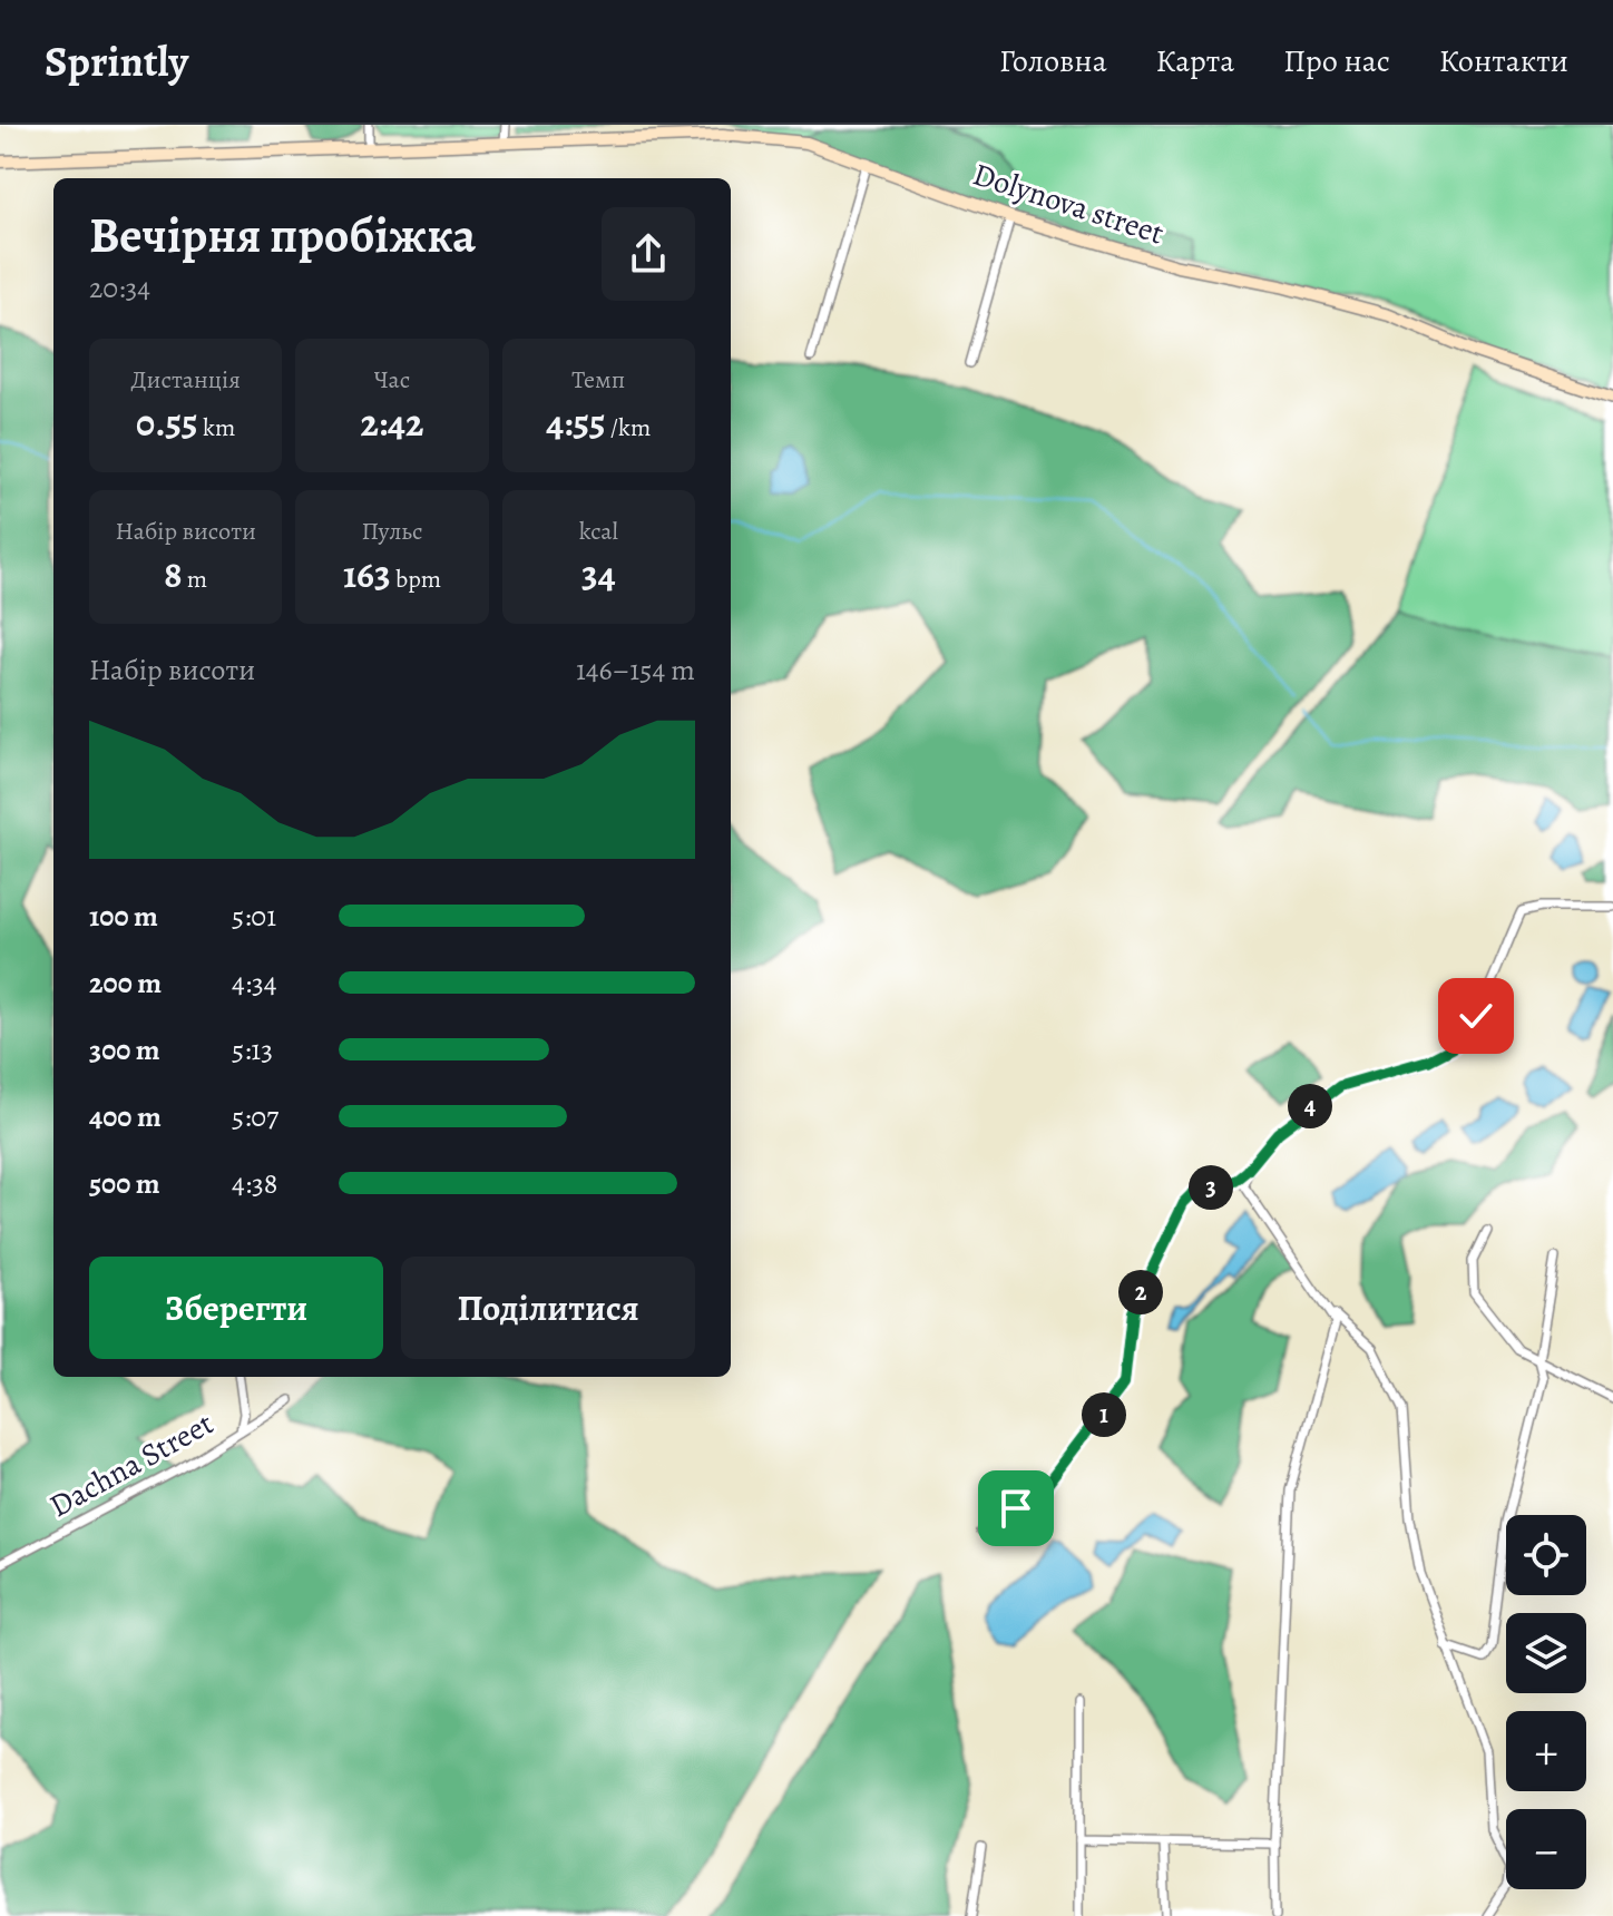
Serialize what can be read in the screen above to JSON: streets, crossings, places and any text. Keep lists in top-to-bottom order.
{
  "streets": {
    "street": ["Dolynova street", "Dachna Street"]
  },
  "page": {
    "header": "Sprintly",
    "nav": [
      "Головна",
      "Карта",
      "Про нас",
      "Контакти"
    ],
    "heading": ["Вечірня пробіжка", "20:34"],
    "stats": [
      ["Дистанція", "0.55 km"],
      ["Час", "2:42"],
      ["Темп", "4:55 /km"],
      ["Набір висоти", "8 m"],
      ["Пульс", "163 bpm"],
      ["kcal", "34"]
    ],
    "chart": ["Набір висоти", "146–154 m"],
    "list": [
      {
        "name": "100 m",
        "note": "5:01"
      },
      {
        "name": "200 m",
        "note": "4:34"
      },
      {
        "name": "300 m",
        "note": "5:13"
      },
      {
        "name": "400 m",
        "note": "5:07"
      },
      {
        "name": "500 m",
        "note": "4:38"
      }
    ],
    "pins": [
      "4",
      "3",
      "2",
      "1"
    ],
    "buttons": ["Зберегти", "Поділитися"],
    "map_buttons": ["+", "−"]
  }
}
